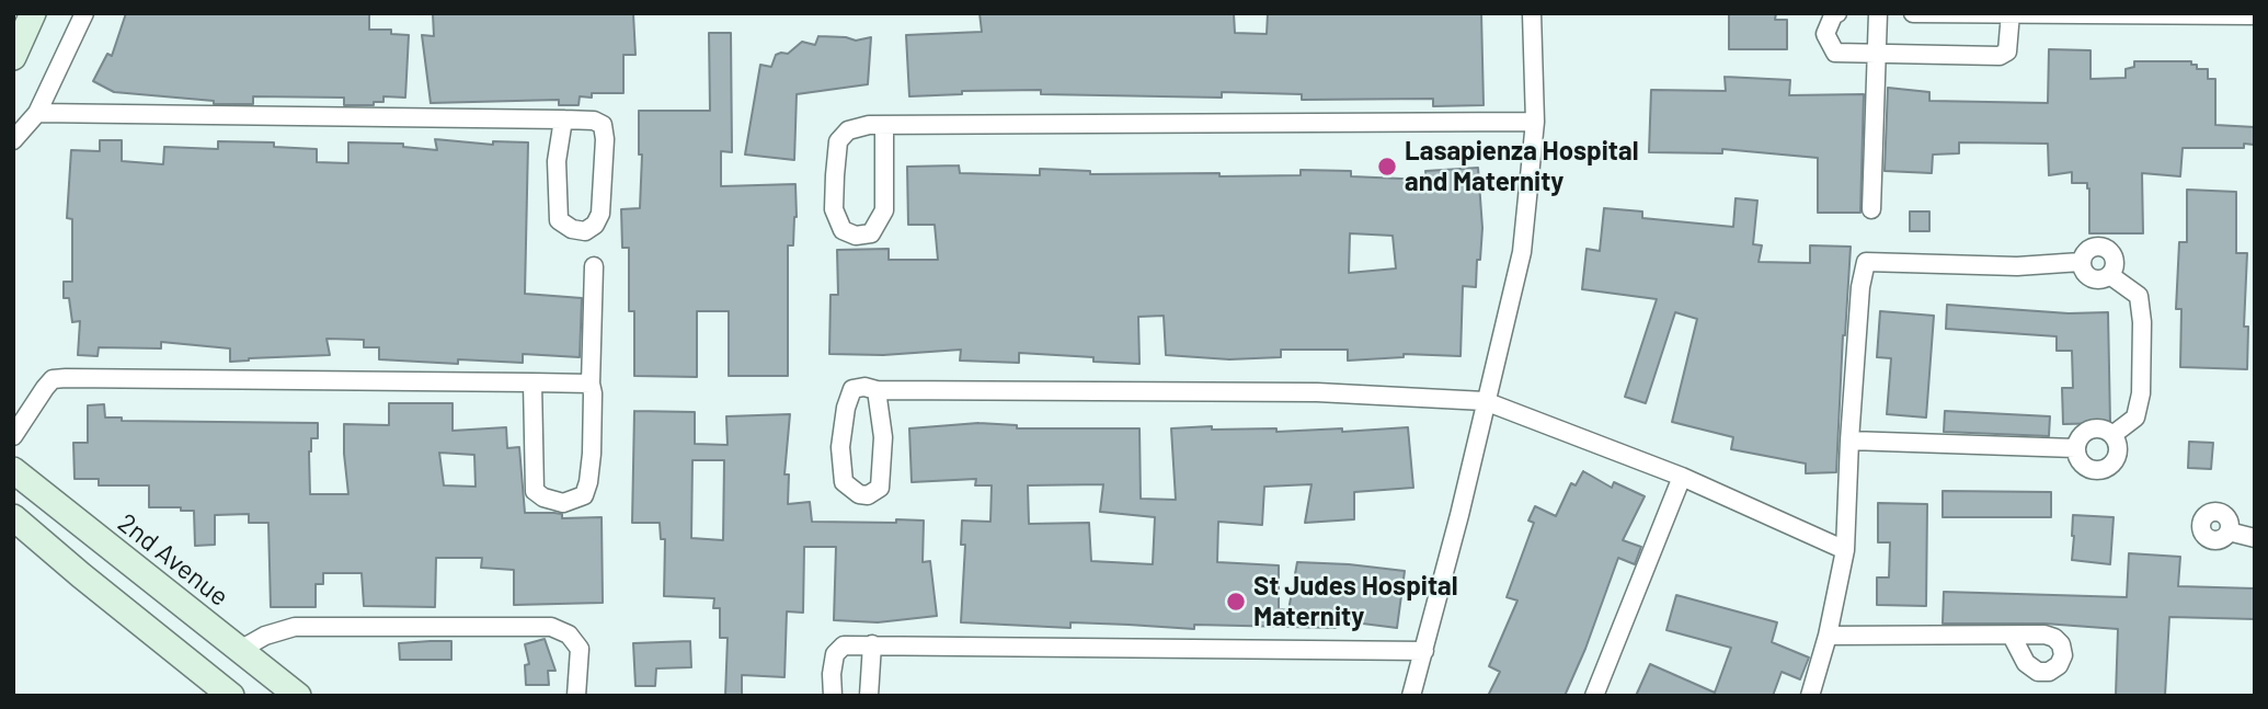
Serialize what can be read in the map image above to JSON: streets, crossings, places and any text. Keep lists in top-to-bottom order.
{
  "streets": {
    "street": ["2nd Avenue"]
  },
  "places": ["Lasapienza Hospital and Maternity", "St Judes Hospital Maternity"]
}
